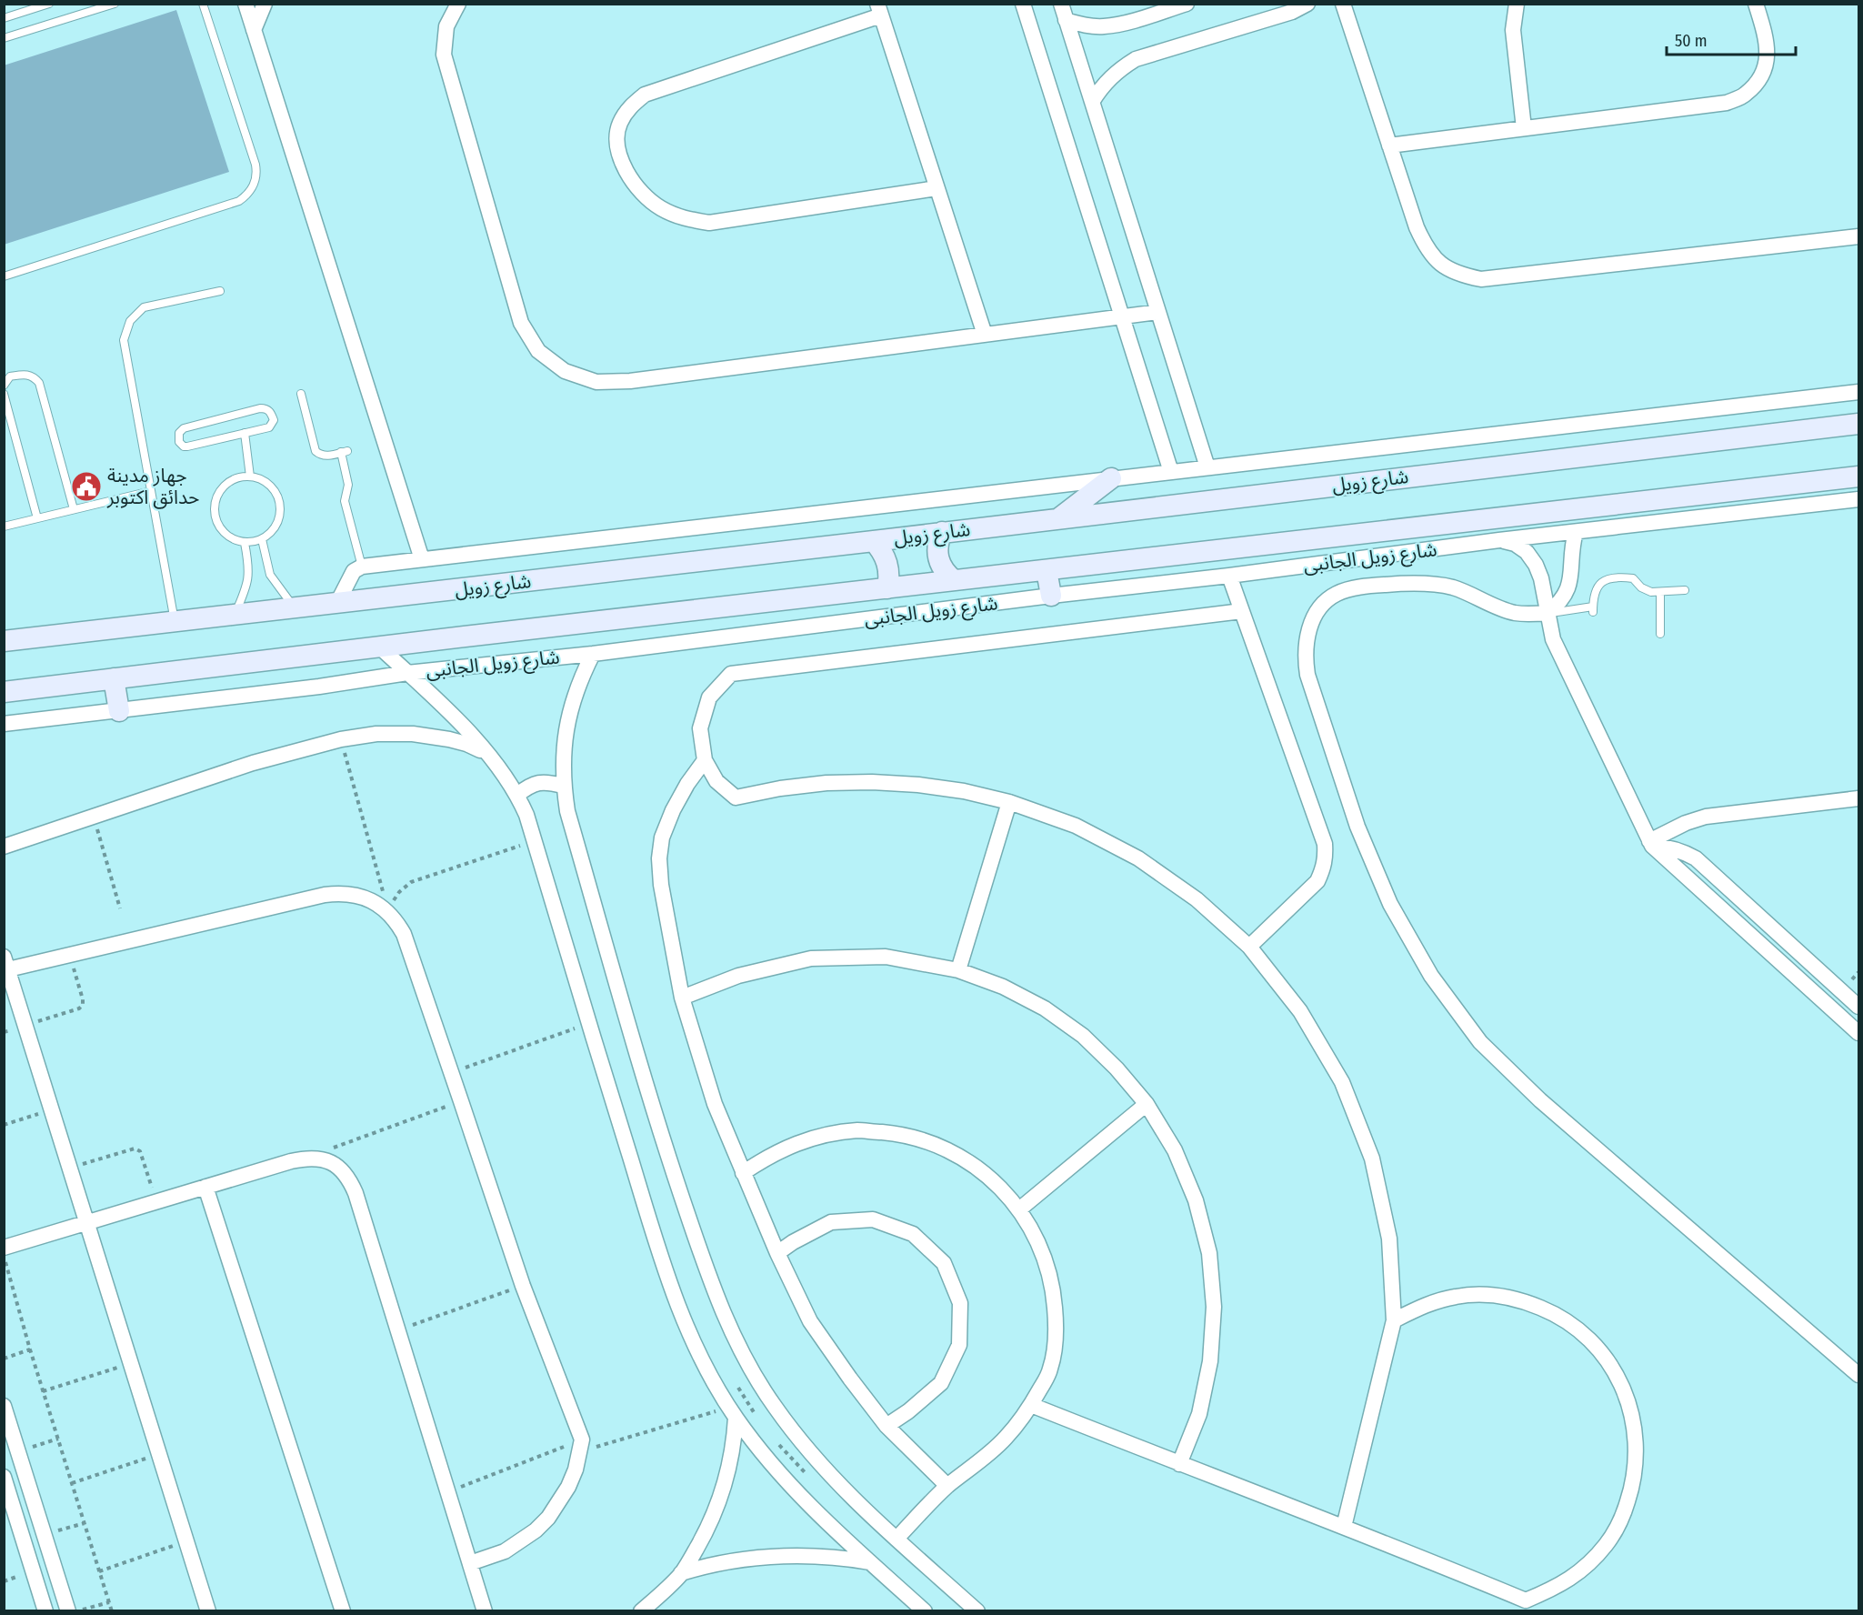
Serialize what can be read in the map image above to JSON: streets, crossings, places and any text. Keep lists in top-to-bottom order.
{
  "streets": {
    "main road": ["شارع زويل"],
    "street": ["شارع زويل الجانبى"]
  },
  "places": {
    "public building": ["جهاز مدينة حدائق اكتوبر"]
  },
  "scale_bar": "50 m"
}
